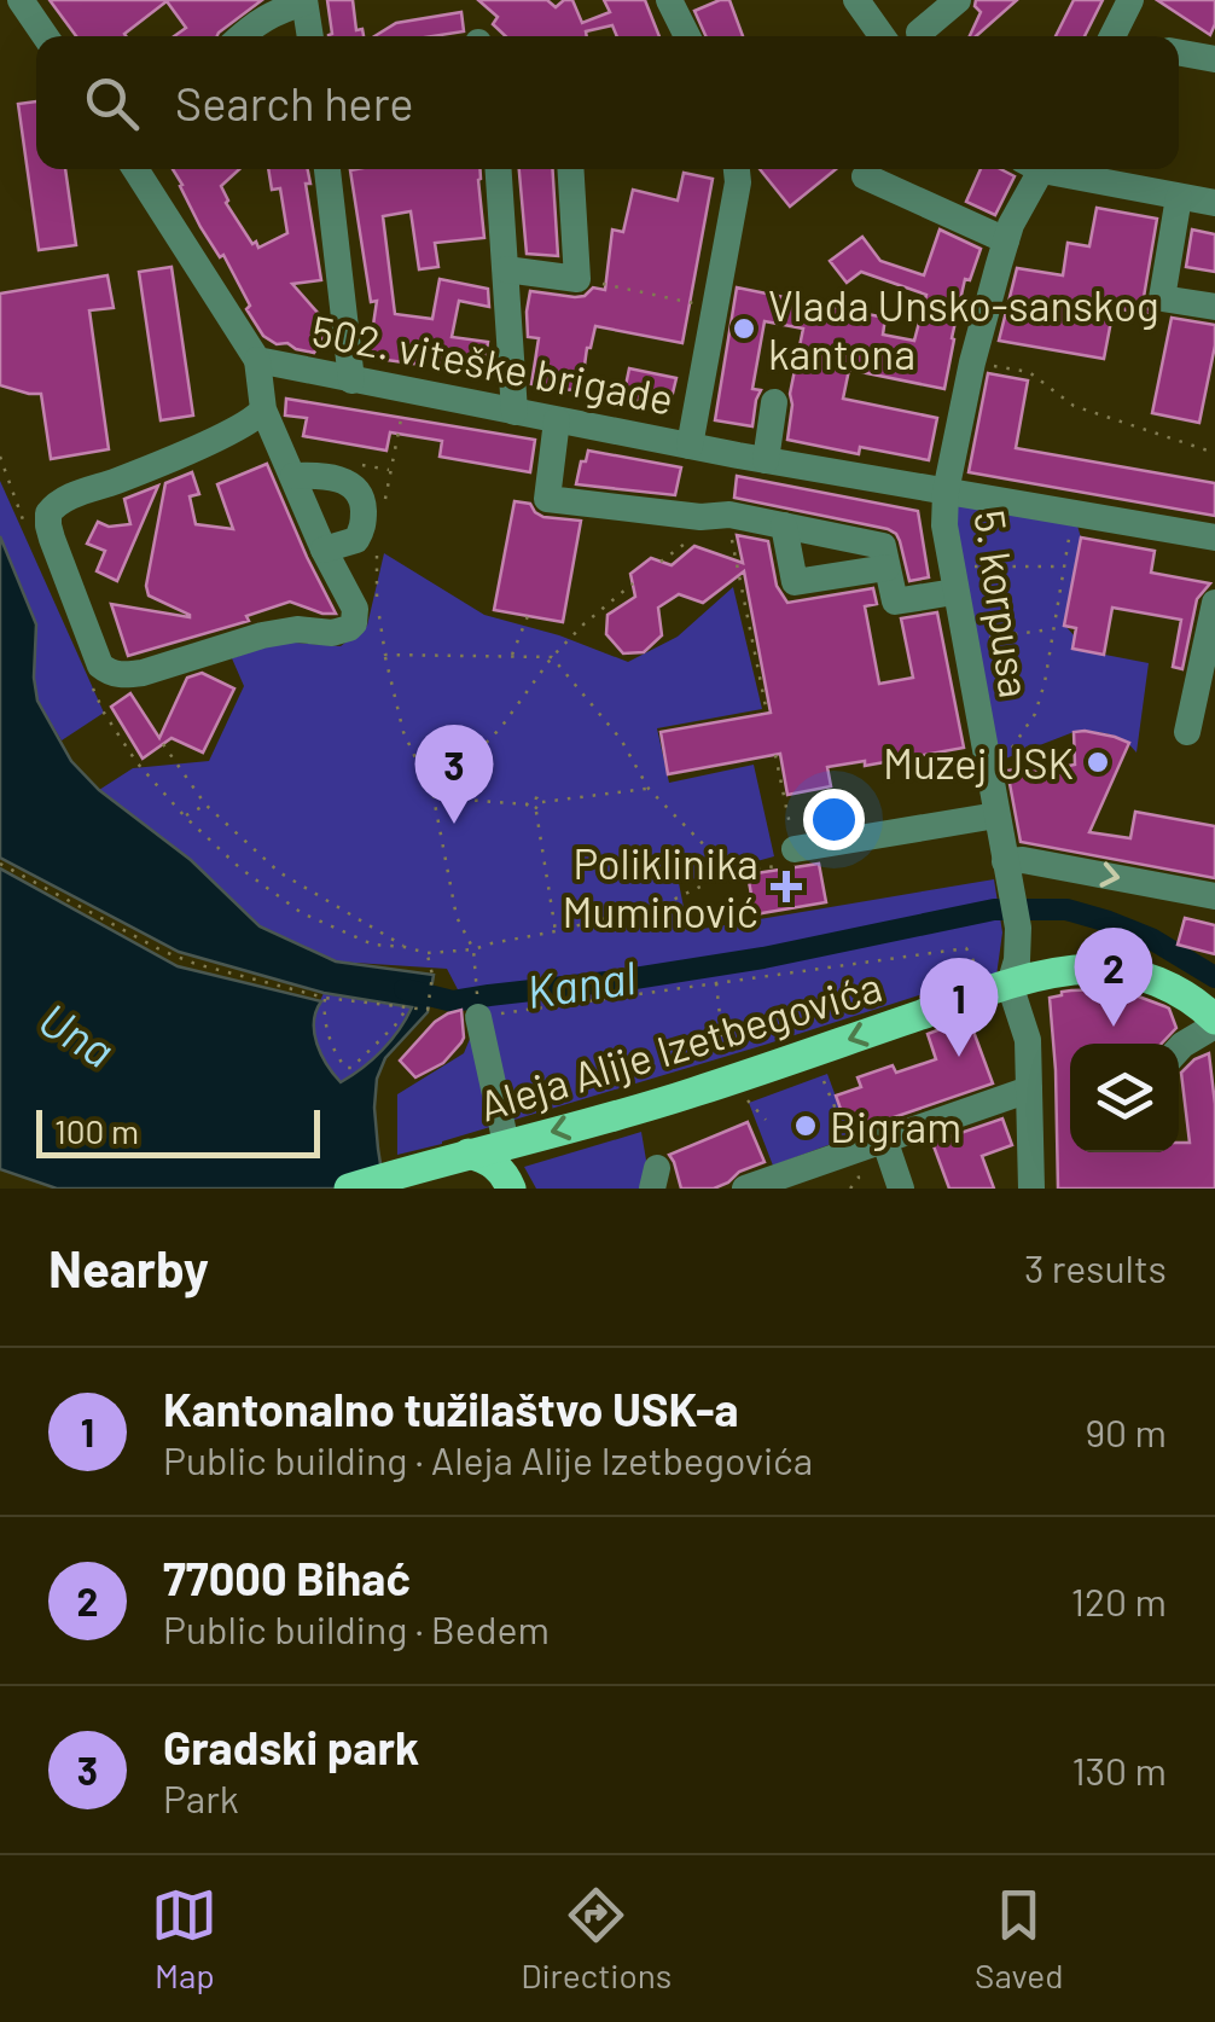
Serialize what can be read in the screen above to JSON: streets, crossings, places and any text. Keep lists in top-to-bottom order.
{
  "streets": {
    "main road": ["Aleja Alije Izetbegovića"],
    "street": ["502. viteške brigade", "5. korpusa"]
  },
  "crossings": [
    ["502. viteške brigade", "5. korpusa"],
    ["5. korpusa", "Aleja Alije Izetbegovića"]
  ],
  "one_way": ["Aleja Alije Izetbegovića"],
  "water": ["Kanal", "Una"],
  "places": {
    "other": ["Vlada Unsko-sanskog kantona", "Muzej USK", "Bigram"],
    "health": ["Poliklinika Muminović"]
  },
  "scale_bar": "100 m",
  "page": {
    "search": "Search here",
    "pins": ["3", "2", "1"],
    "scale": "100 m",
    "heading": ["Nearby", "3 results"],
    "list": [
      {
        "mark": "1",
        "name": "Kantonalno tužilaštvo USK-a",
        "note": "Public building · Aleja Alije Izetbegovića",
        "value": "90 m"
      },
      {
        "mark": "2",
        "name": "77000 Bihać",
        "note": "Public building · Bedem",
        "value": "120 m"
      },
      {
        "mark": "3",
        "name": "Gradski park",
        "note": "Park",
        "value": "130 m"
      }
    ],
    "nav": ["Map", "Directions", "Saved"]
  }
}
